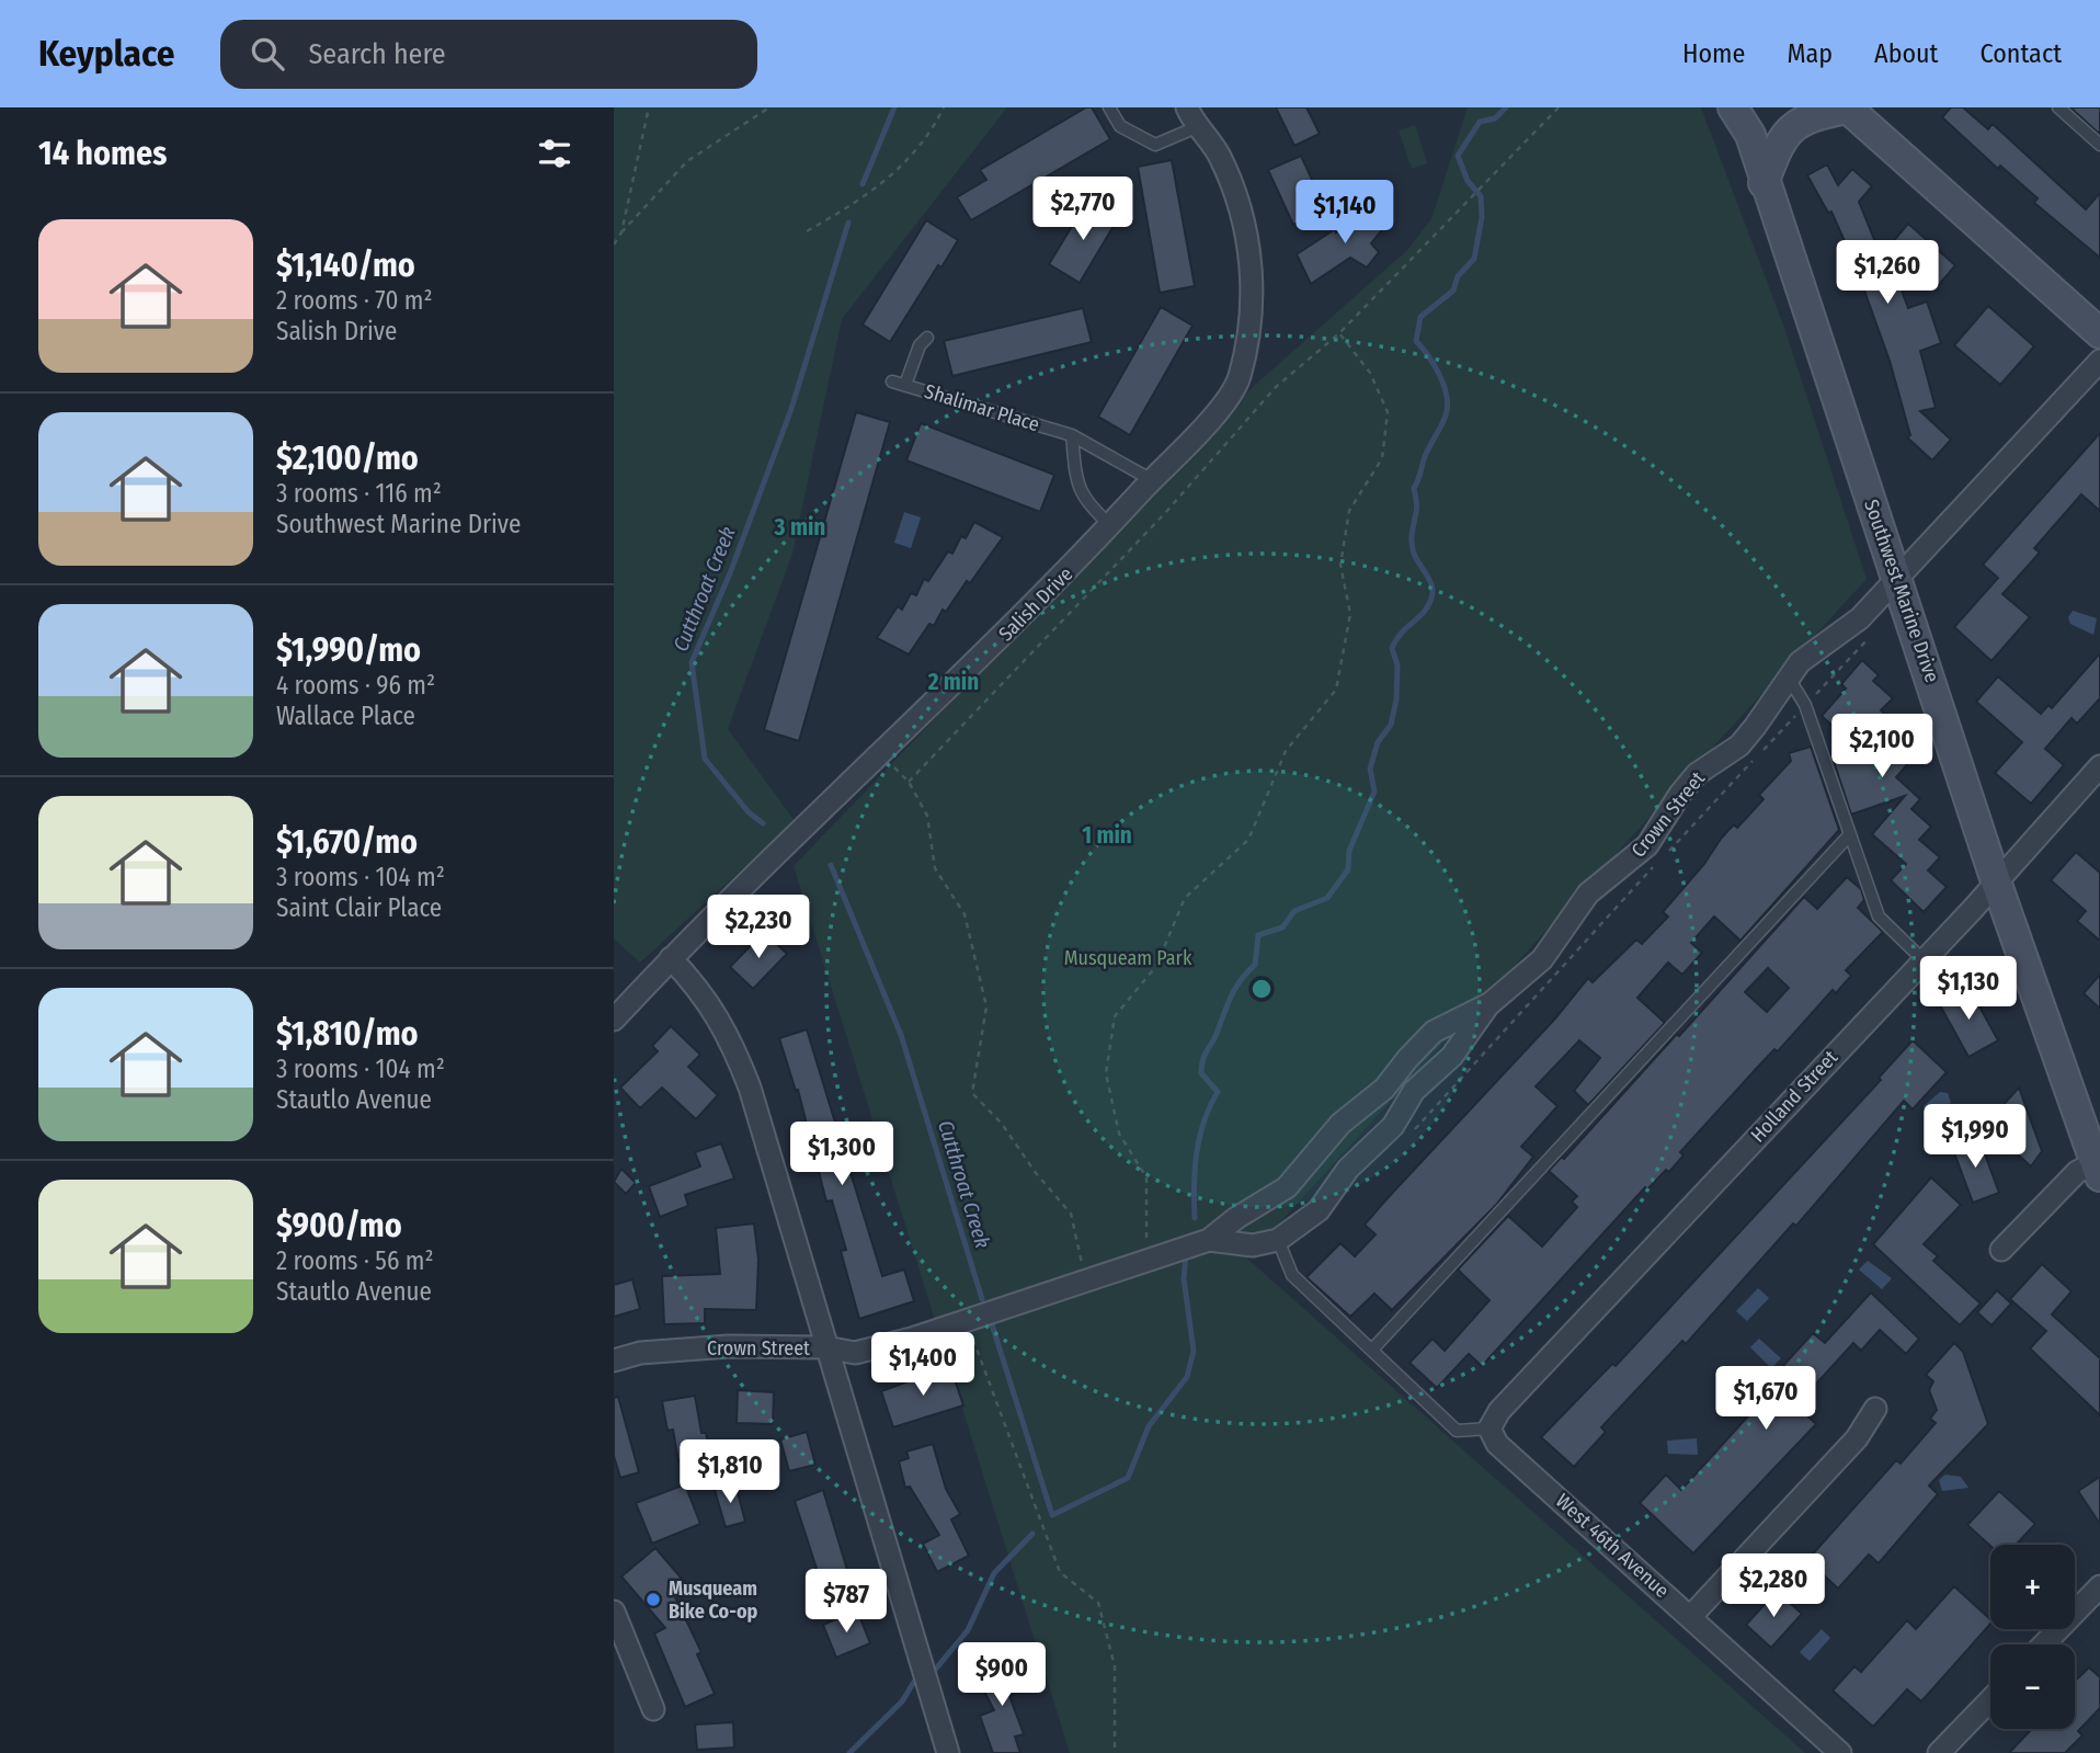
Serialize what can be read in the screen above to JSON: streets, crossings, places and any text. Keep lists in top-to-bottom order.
{
  "streets": {
    "main road": ["Southwest Marine Drive"],
    "street": [
      "Salish Drive",
      "Crown Street",
      "Holland Street",
      "West 46th Avenue"
    ],
    "lane": ["Shalimar Place"]
  },
  "crossings": [
    ["Shalimar Place", "Salish Drive"],
    ["Southwest Marine Drive", "Crown Street"],
    ["Southwest Marine Drive", "Holland Street"],
    ["Holland Street", "West 46th Avenue"]
  ],
  "water": ["Cutthroat Creek"],
  "parks": ["Musqueam Park"],
  "places": ["Musqueam Bike Co-op"],
  "page": {
    "header": "Keyplace",
    "search": "Search here",
    "nav": [
      "Home",
      "Map",
      "About",
      "Contact"
    ],
    "heading": "14 homes",
    "price": [
      "$2,770",
      "$1,140",
      "$1,260",
      "$2,100",
      "$2,230",
      "$1,130",
      "$1,990",
      "$1,300",
      "$1,400",
      "$1,670",
      "$1,810",
      "$2,280",
      "$787",
      "$900"
    ],
    "list": [
      {
        "name": "$1,140/mo",
        "note": "2 rooms · 70 m² · Salish Drive"
      },
      {
        "name": "$2,100/mo",
        "note": "3 rooms · 116 m² · Southwest Marine Drive"
      },
      {
        "name": "$1,990/mo",
        "note": "4 rooms · 96 m² · Wallace Place"
      },
      {
        "name": "$1,670/mo",
        "note": "3 rooms · 104 m² · Saint Clair Place"
      },
      {
        "name": "$1,810/mo",
        "note": "3 rooms · 104 m² · Stautlo Avenue"
      },
      {
        "name": "$900/mo",
        "note": "2 rooms · 56 m² · Stautlo Avenue"
      }
    ],
    "map_buttons": ["+", "−"]
  },
  "rings": ["3 min", "2 min", "1 min"]
}
